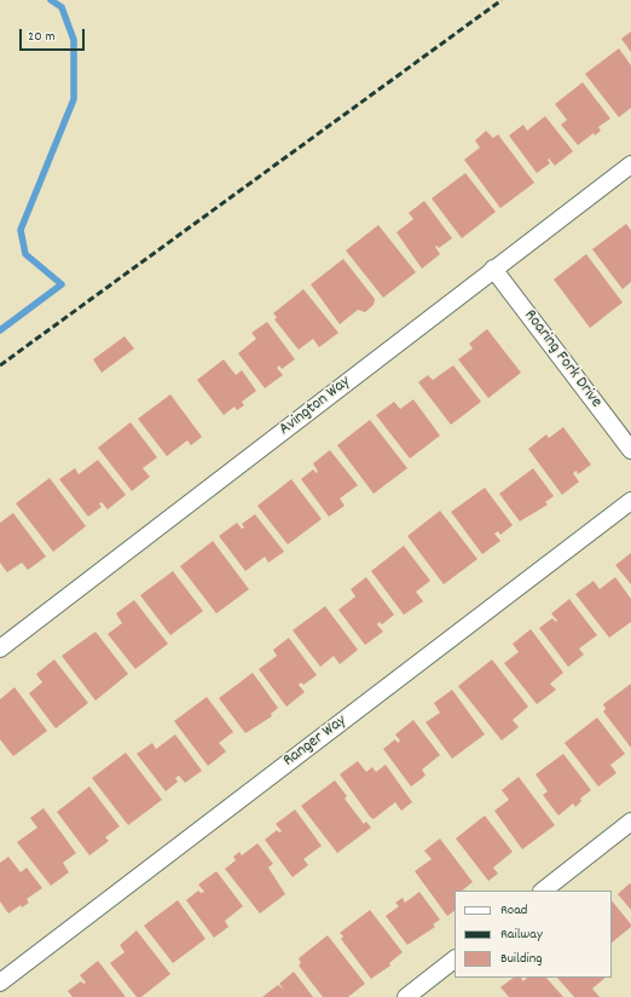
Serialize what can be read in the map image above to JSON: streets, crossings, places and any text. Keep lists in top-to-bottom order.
{
  "streets": {
    "street": ["Roaring Fork Drive", "Avington Way", "Ranger Way"]
  },
  "crossings": [
    ["Roaring Fork Drive", "Avington Way"]
  ],
  "legend": ["Road", "Railway", "Building"],
  "scale_bar": "20 m"
}
